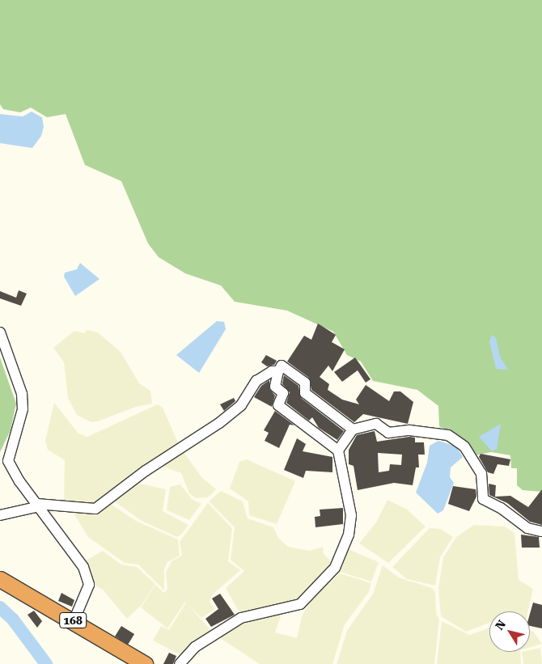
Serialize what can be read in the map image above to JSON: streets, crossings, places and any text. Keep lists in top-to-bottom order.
{
  "streets": {
    "highway": ["168"]
  },
  "north": "top left"
}
